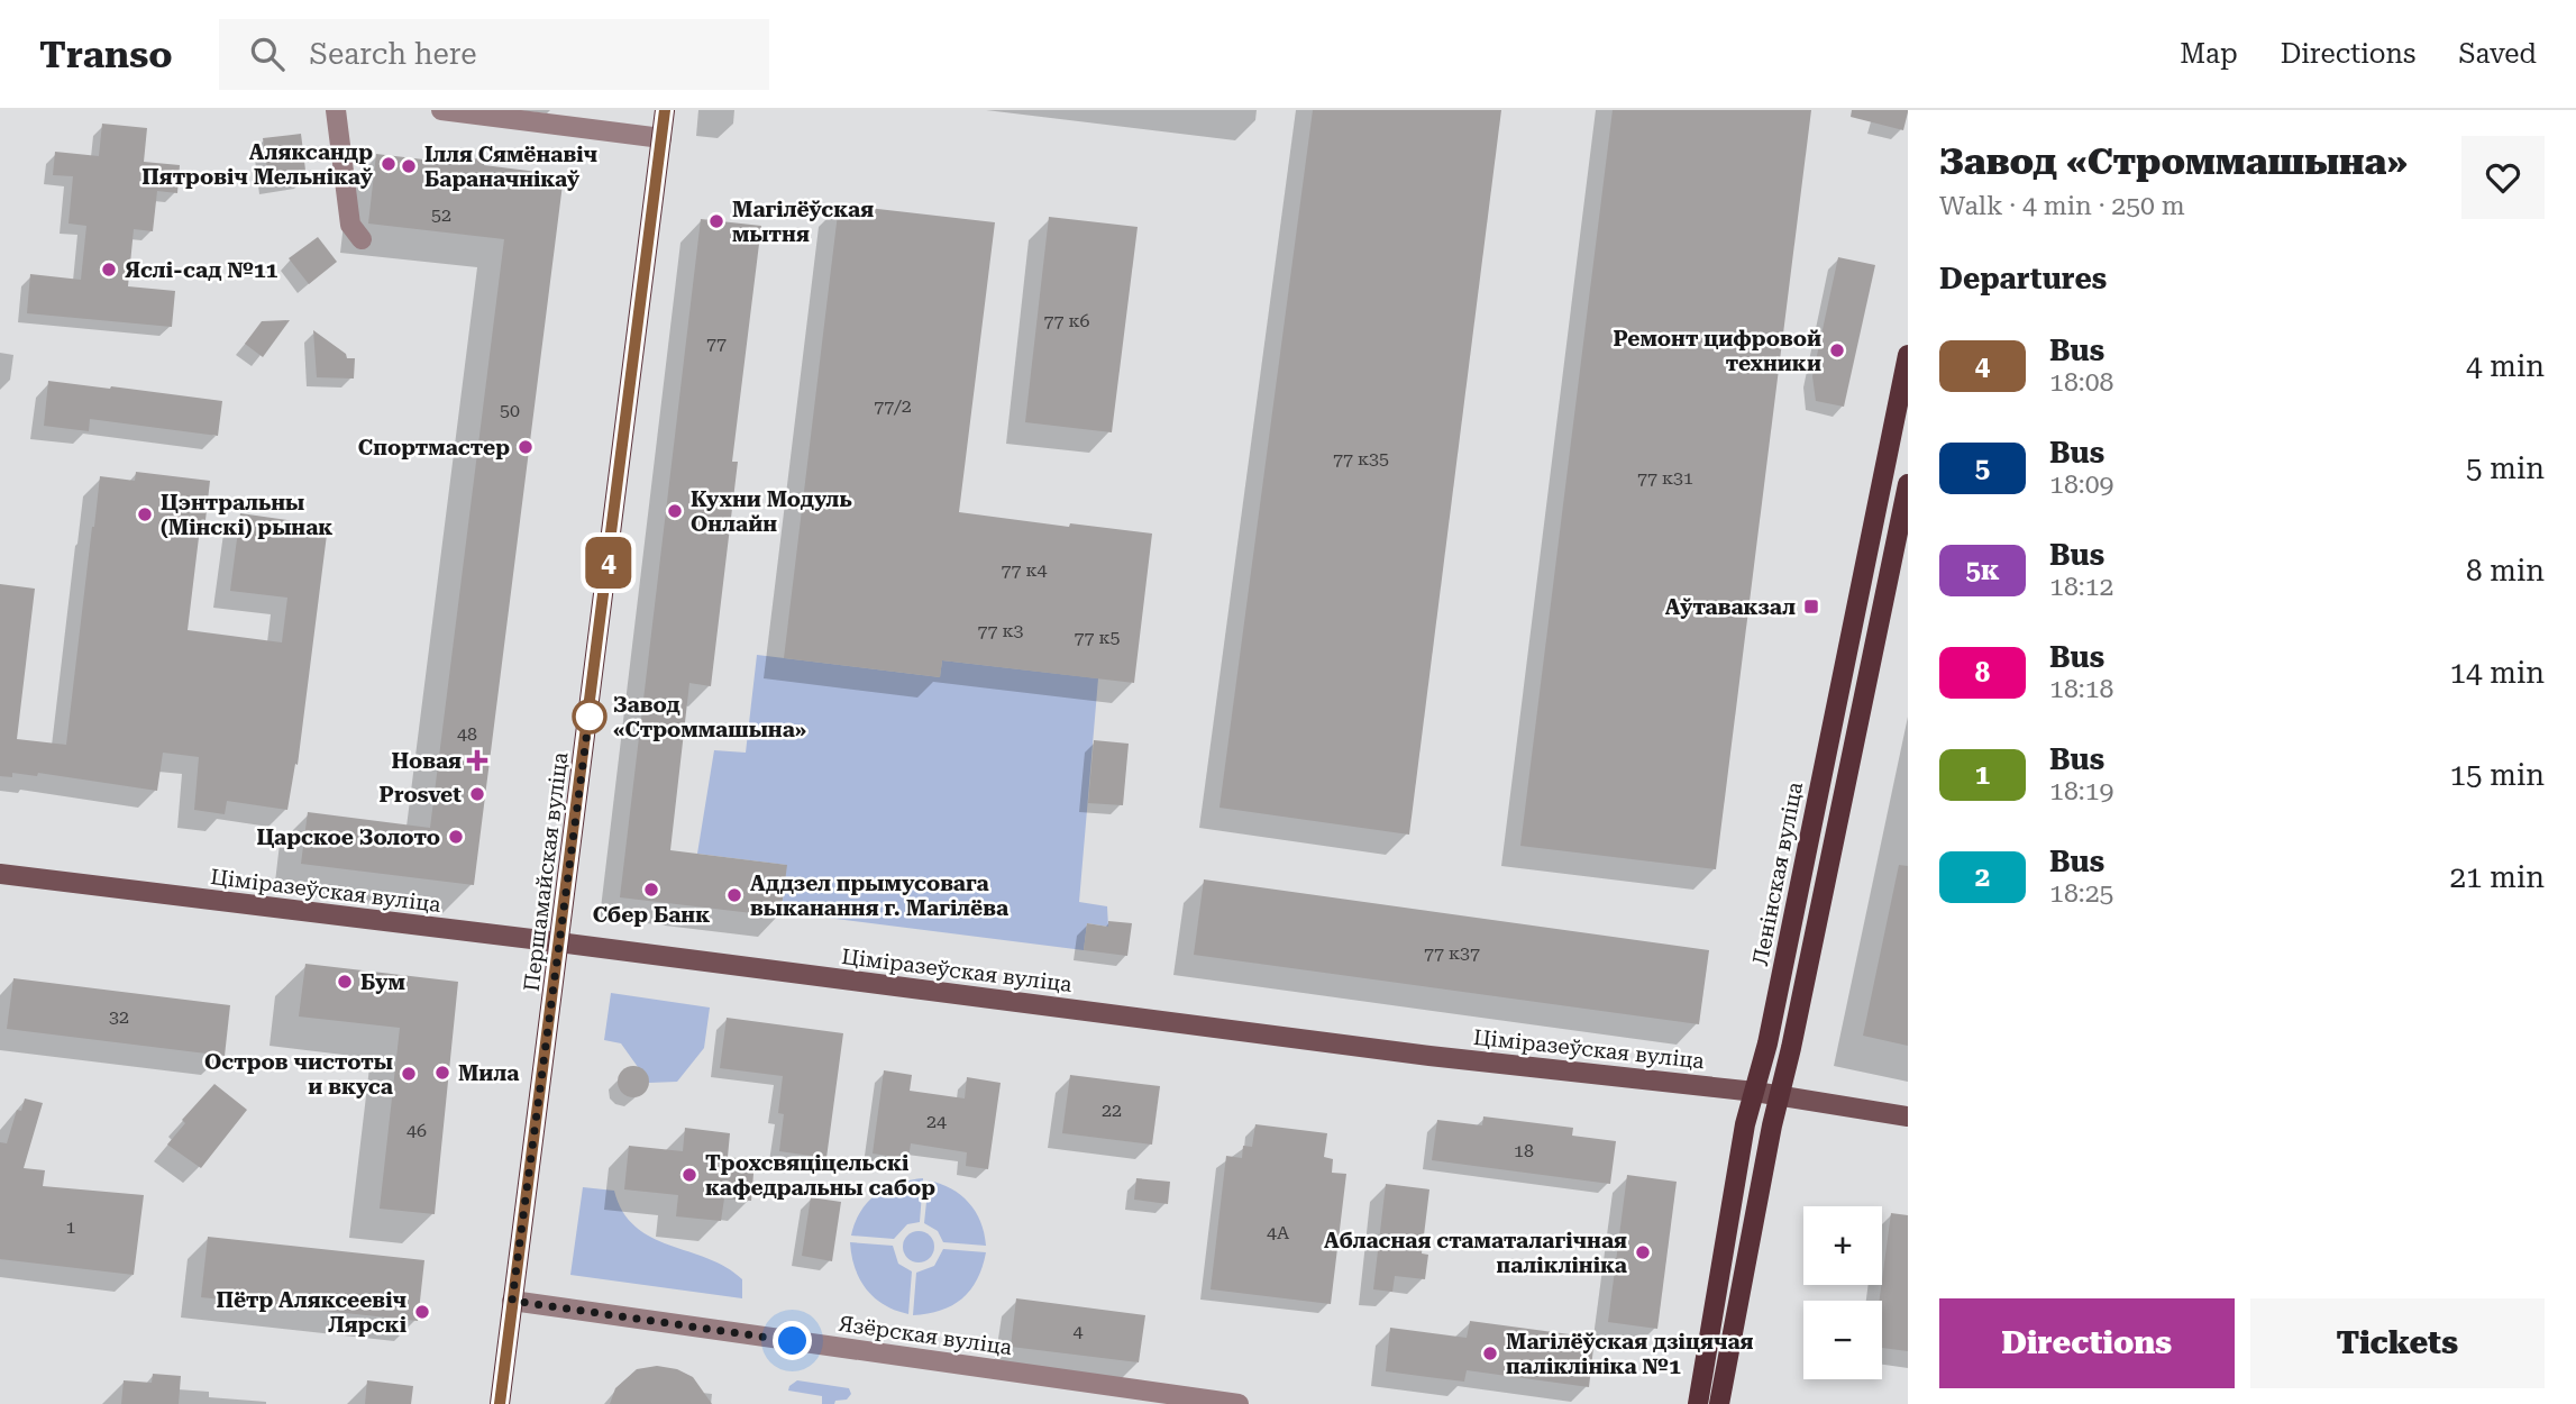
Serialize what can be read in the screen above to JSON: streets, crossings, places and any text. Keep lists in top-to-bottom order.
{
  "streets": {
    "main road": ["Першамайская вуліца", "Ленінская вуліца", "Ціміразеўская вуліца"],
    "street": ["Язёрская вуліца"]
  },
  "crossings": [
    ["Першамайская вуліца", "Ціміразеўская вуліца"],
    ["Першамайская вуліца", "Язёрская вуліца"],
    ["Ленінская вуліца", "Ціміразеўская вуліца"]
  ],
  "places": {
    "other": [
      "Аляксандр Пятровіч Мельнікаў",
      "Ілля Сямёнавіч Бараначнікаў",
      "Магілёўская мытня",
      "Яслі-сад №11",
      "Ремонт цифровой техники",
      "Спортмастер",
      "Кухни Модуль Онлайн",
      "Цэнтральны (Мінскі) рынак",
      "Завод «Строммашына»",
      "Prosvet",
      "Царское Золото",
      "Сбер Банк",
      "Аддзел прымусовага выканання г. Магілёва",
      "Бум",
      "Мила",
      "Остров чистоты и вкуса",
      "Трохсвяціцельскі кафедральны сабор",
      "Абласная стаматалагічная паліклініка",
      "Пётр Аляксеевіч Лярскі",
      "Магілёўская дзіцячая паліклініка №1"
    ],
    "transit": ["Аўтавакзал"],
    "health": ["Новая"]
  },
  "lines": ["bus line 4"],
  "house_numbers": [
    "52",
    "77 к6",
    "77",
    "77/2",
    "50",
    "77 к35",
    "77 к31",
    "77 к4",
    "77 к3",
    "77 к5",
    "48",
    "77 к37",
    "32",
    "22",
    "24",
    "46",
    "18",
    "1",
    "4А",
    "4"
  ],
  "page": {
    "header": "Transo",
    "search": "Search here",
    "nav": ["Map", "Directions", "Saved"],
    "on_map": "4",
    "heading": [
      ["Завод «Строммашына»", "Walk · 4 min · 250 m"],
      "Departures"
    ],
    "list": [
      {
        "mark": "4",
        "name": "Bus",
        "note": "18:08",
        "value": "4 min"
      },
      {
        "mark": "5",
        "name": "Bus",
        "note": "18:09",
        "value": "5 min"
      },
      {
        "mark": "5к",
        "name": "Bus",
        "note": "18:12",
        "value": "8 min"
      },
      {
        "mark": "8",
        "name": "Bus",
        "note": "18:18",
        "value": "14 min"
      },
      {
        "mark": "1",
        "name": "Bus",
        "note": "18:19",
        "value": "15 min"
      },
      {
        "mark": "2",
        "name": "Bus",
        "note": "18:25",
        "value": "21 min"
      }
    ],
    "map_buttons": ["+", "−"],
    "buttons": ["Directions", "Tickets"]
  }
}
